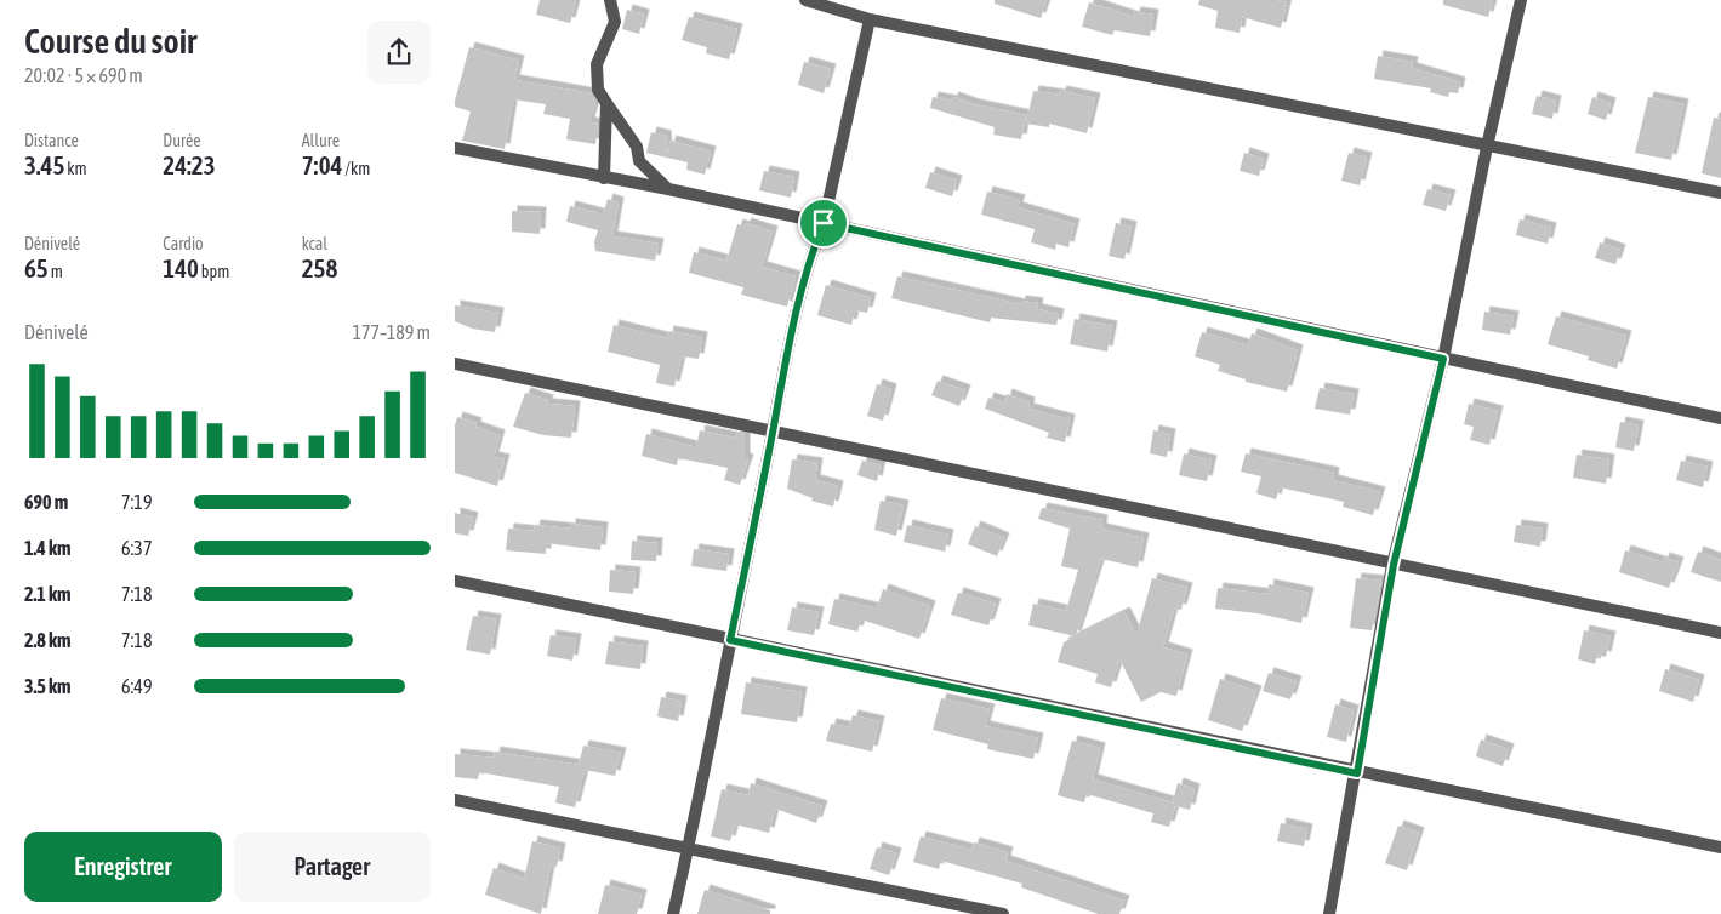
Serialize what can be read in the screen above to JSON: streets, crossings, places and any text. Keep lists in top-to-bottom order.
{
  "page": {
    "heading": ["Course du soir", "20:02 · 5 × 690 m"],
    "stats": [
      ["Distance", "3.45 km"],
      ["Durée", "24:23"],
      ["Allure", "7:04 /km"],
      ["Dénivelé", "65 m"],
      ["Cardio", "140 bpm"],
      ["kcal", "258"]
    ],
    "chart": ["Dénivelé", "177–189 m"],
    "list": [
      {
        "name": "690 m",
        "note": "7:19"
      },
      {
        "name": "1.4 km",
        "note": "6:37"
      },
      {
        "name": "2.1 km",
        "note": "7:18"
      },
      {
        "name": "2.8 km",
        "note": "7:18"
      },
      {
        "name": "3.5 km",
        "note": "6:49"
      }
    ],
    "buttons": ["Enregistrer", "Partager"]
  }
}
